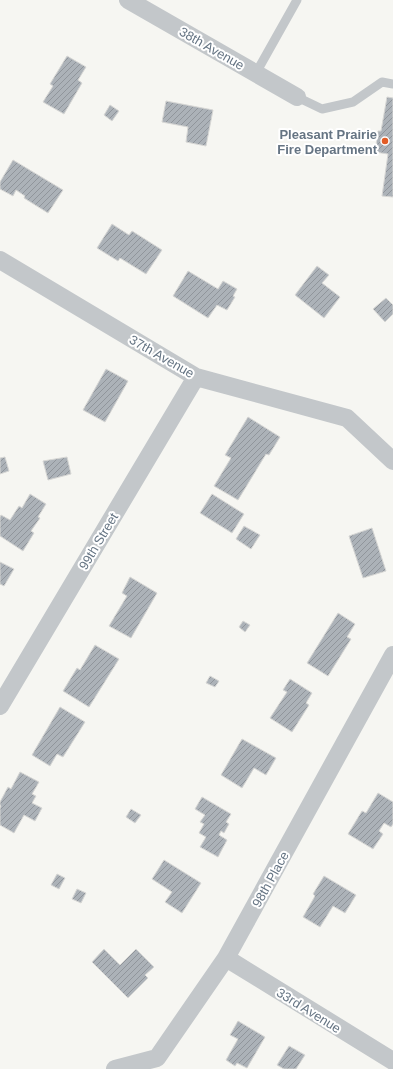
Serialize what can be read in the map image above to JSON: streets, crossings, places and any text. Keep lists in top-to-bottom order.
{
  "streets": {
    "street": [
      "38th Avenue",
      "37th Avenue",
      "99th Street",
      "98th Place",
      "33rd Avenue"
    ]
  },
  "crossings": [
    ["37th Avenue", "99th Street"],
    ["98th Place", "33rd Avenue"]
  ],
  "places": ["Pleasant Prairie Fire Department"]
}
